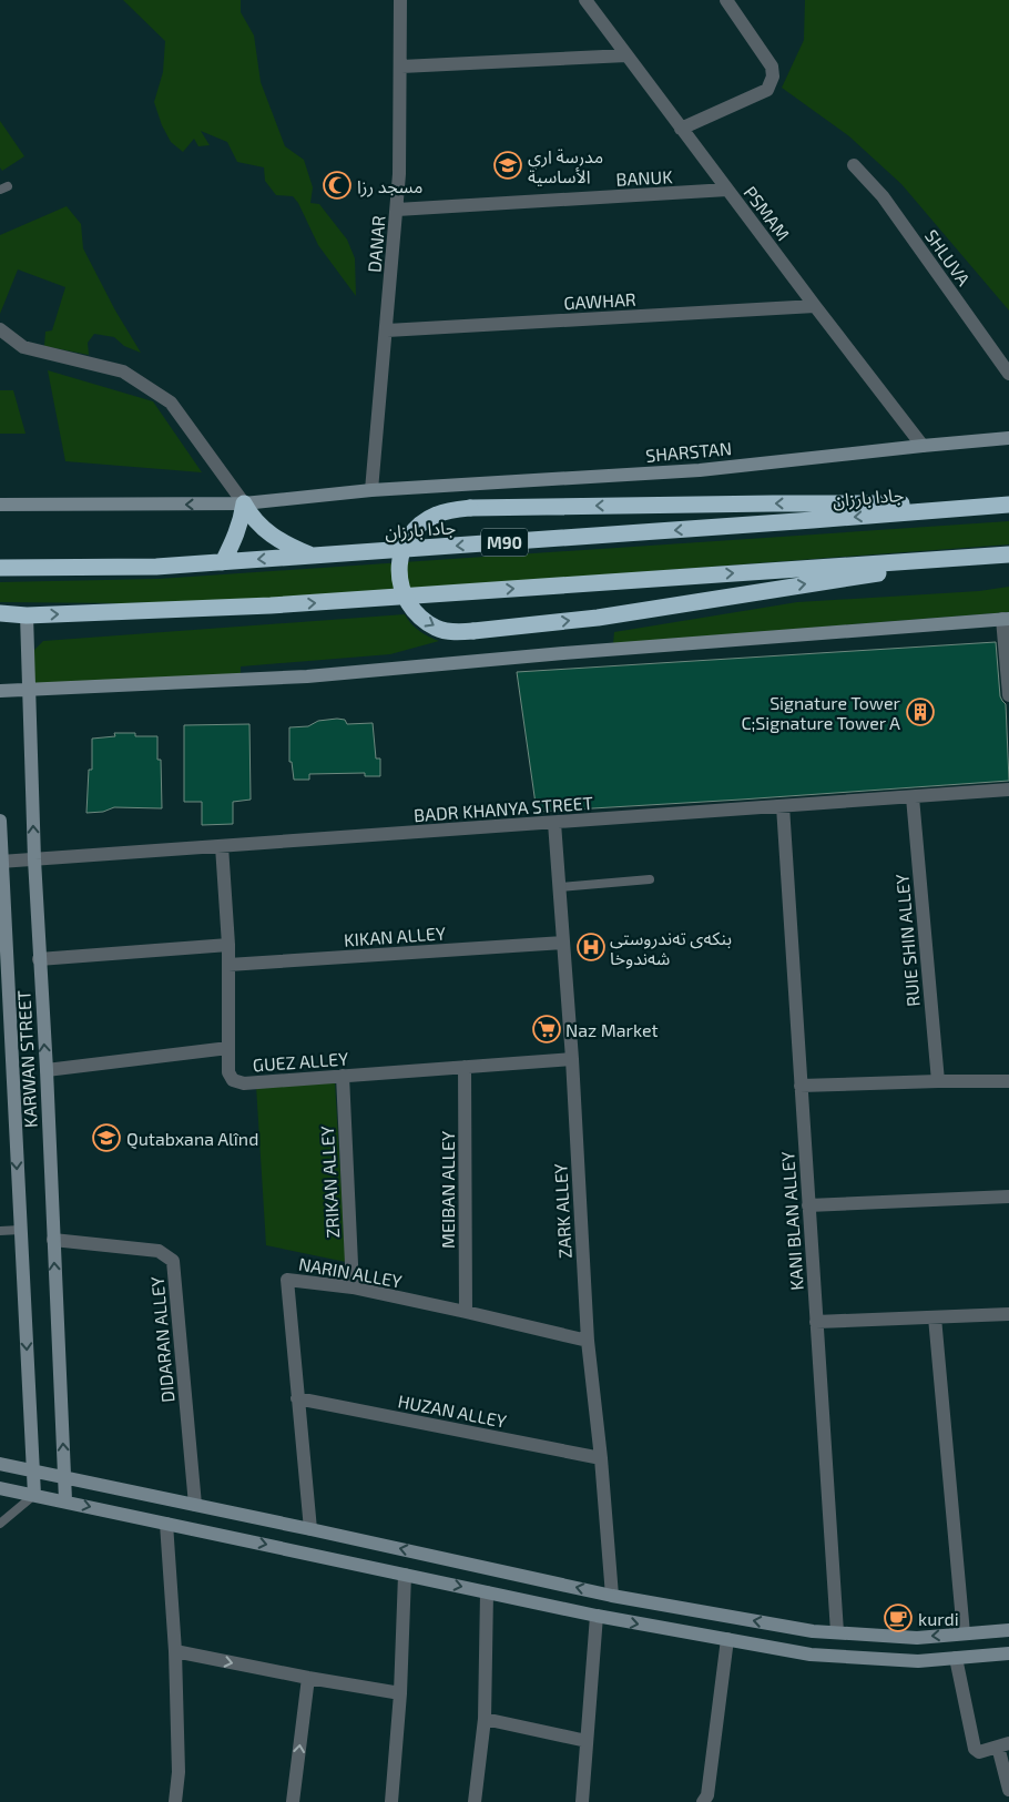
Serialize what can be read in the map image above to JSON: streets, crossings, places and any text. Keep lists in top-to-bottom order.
{
  "streets": {
    "highway": ["جادا بارزان", "M90"],
    "main road": ["SHARSTAN", "KARWAN STREET"],
    "street": [
      "BANUK",
      "PSMAM",
      "DANAR",
      "SHLUVA",
      "GAWHAR",
      "BADR KHANYA STREET",
      "KIKAN ALLEY",
      "RUIE SHIN ALLEY",
      "GUEZ ALLEY",
      "ZRIKAN ALLEY",
      "MEIBAN ALLEY",
      "ZARK ALLEY",
      "KANI BLAN ALLEY",
      "NARIN ALLEY",
      "DIDARAN ALLEY",
      "HUZAN ALLEY"
    ]
  },
  "crossings": [
    ["BANUK", "PSMAM"],
    ["BANUK", "DANAR"],
    ["PSMAM", "GAWHAR"],
    ["PSMAM", "SHARSTAN"],
    ["DANAR", "GAWHAR"],
    ["DANAR", "SHARSTAN"],
    ["BADR KHANYA STREET", "RUIE SHIN ALLEY"],
    ["BADR KHANYA STREET", "KARWAN STREET"],
    ["BADR KHANYA STREET", "GUEZ ALLEY"],
    ["BADR KHANYA STREET", "ZARK ALLEY"],
    ["BADR KHANYA STREET", "KANI BLAN ALLEY"],
    ["KIKAN ALLEY", "GUEZ ALLEY"],
    ["KIKAN ALLEY", "ZARK ALLEY"],
    ["KARWAN STREET", "DIDARAN ALLEY"],
    ["GUEZ ALLEY", "ZRIKAN ALLEY"],
    ["GUEZ ALLEY", "MEIBAN ALLEY"],
    ["GUEZ ALLEY", "ZARK ALLEY"],
    ["ZRIKAN ALLEY", "NARIN ALLEY"],
    ["MEIBAN ALLEY", "NARIN ALLEY"],
    ["ZARK ALLEY", "NARIN ALLEY"],
    ["ZARK ALLEY", "HUZAN ALLEY"],
    ["NARIN ALLEY", "HUZAN ALLEY"]
  ],
  "places": {
    "school or university": ["مدرسة اري الأساسية", "Qutabxana Alînd"],
    "mosque": ["مسجد رزا"],
    "building": ["Signature Tower C;Signature Tower A"],
    "hospital": ["بنکەی تەندروستی شەندوخا"],
    "supermarket": ["Naz Market"],
    "cafe": ["kurdi"]
  }
}
